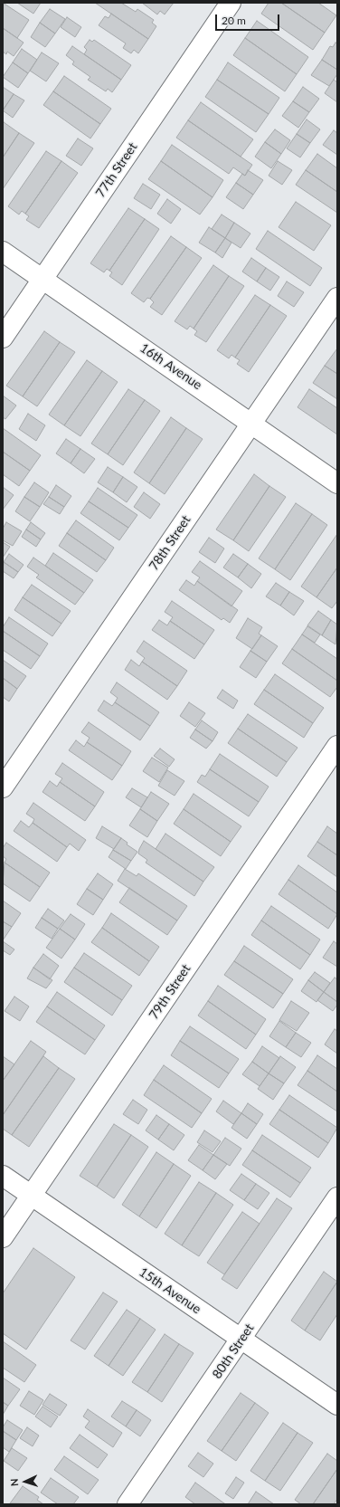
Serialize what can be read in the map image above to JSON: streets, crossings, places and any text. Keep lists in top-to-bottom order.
{
  "streets": {
    "street": [
      "77th Street",
      "16th Avenue",
      "78th Street",
      "79th Street",
      "15th Avenue",
      "80th Street"
    ]
  },
  "crossings": [
    ["77th Street", "16th Avenue"],
    ["16th Avenue", "78th Street"],
    ["79th Street", "15th Avenue"],
    ["15th Avenue", "80th Street"]
  ],
  "scale_bar": "20 m",
  "north": "left"
}
